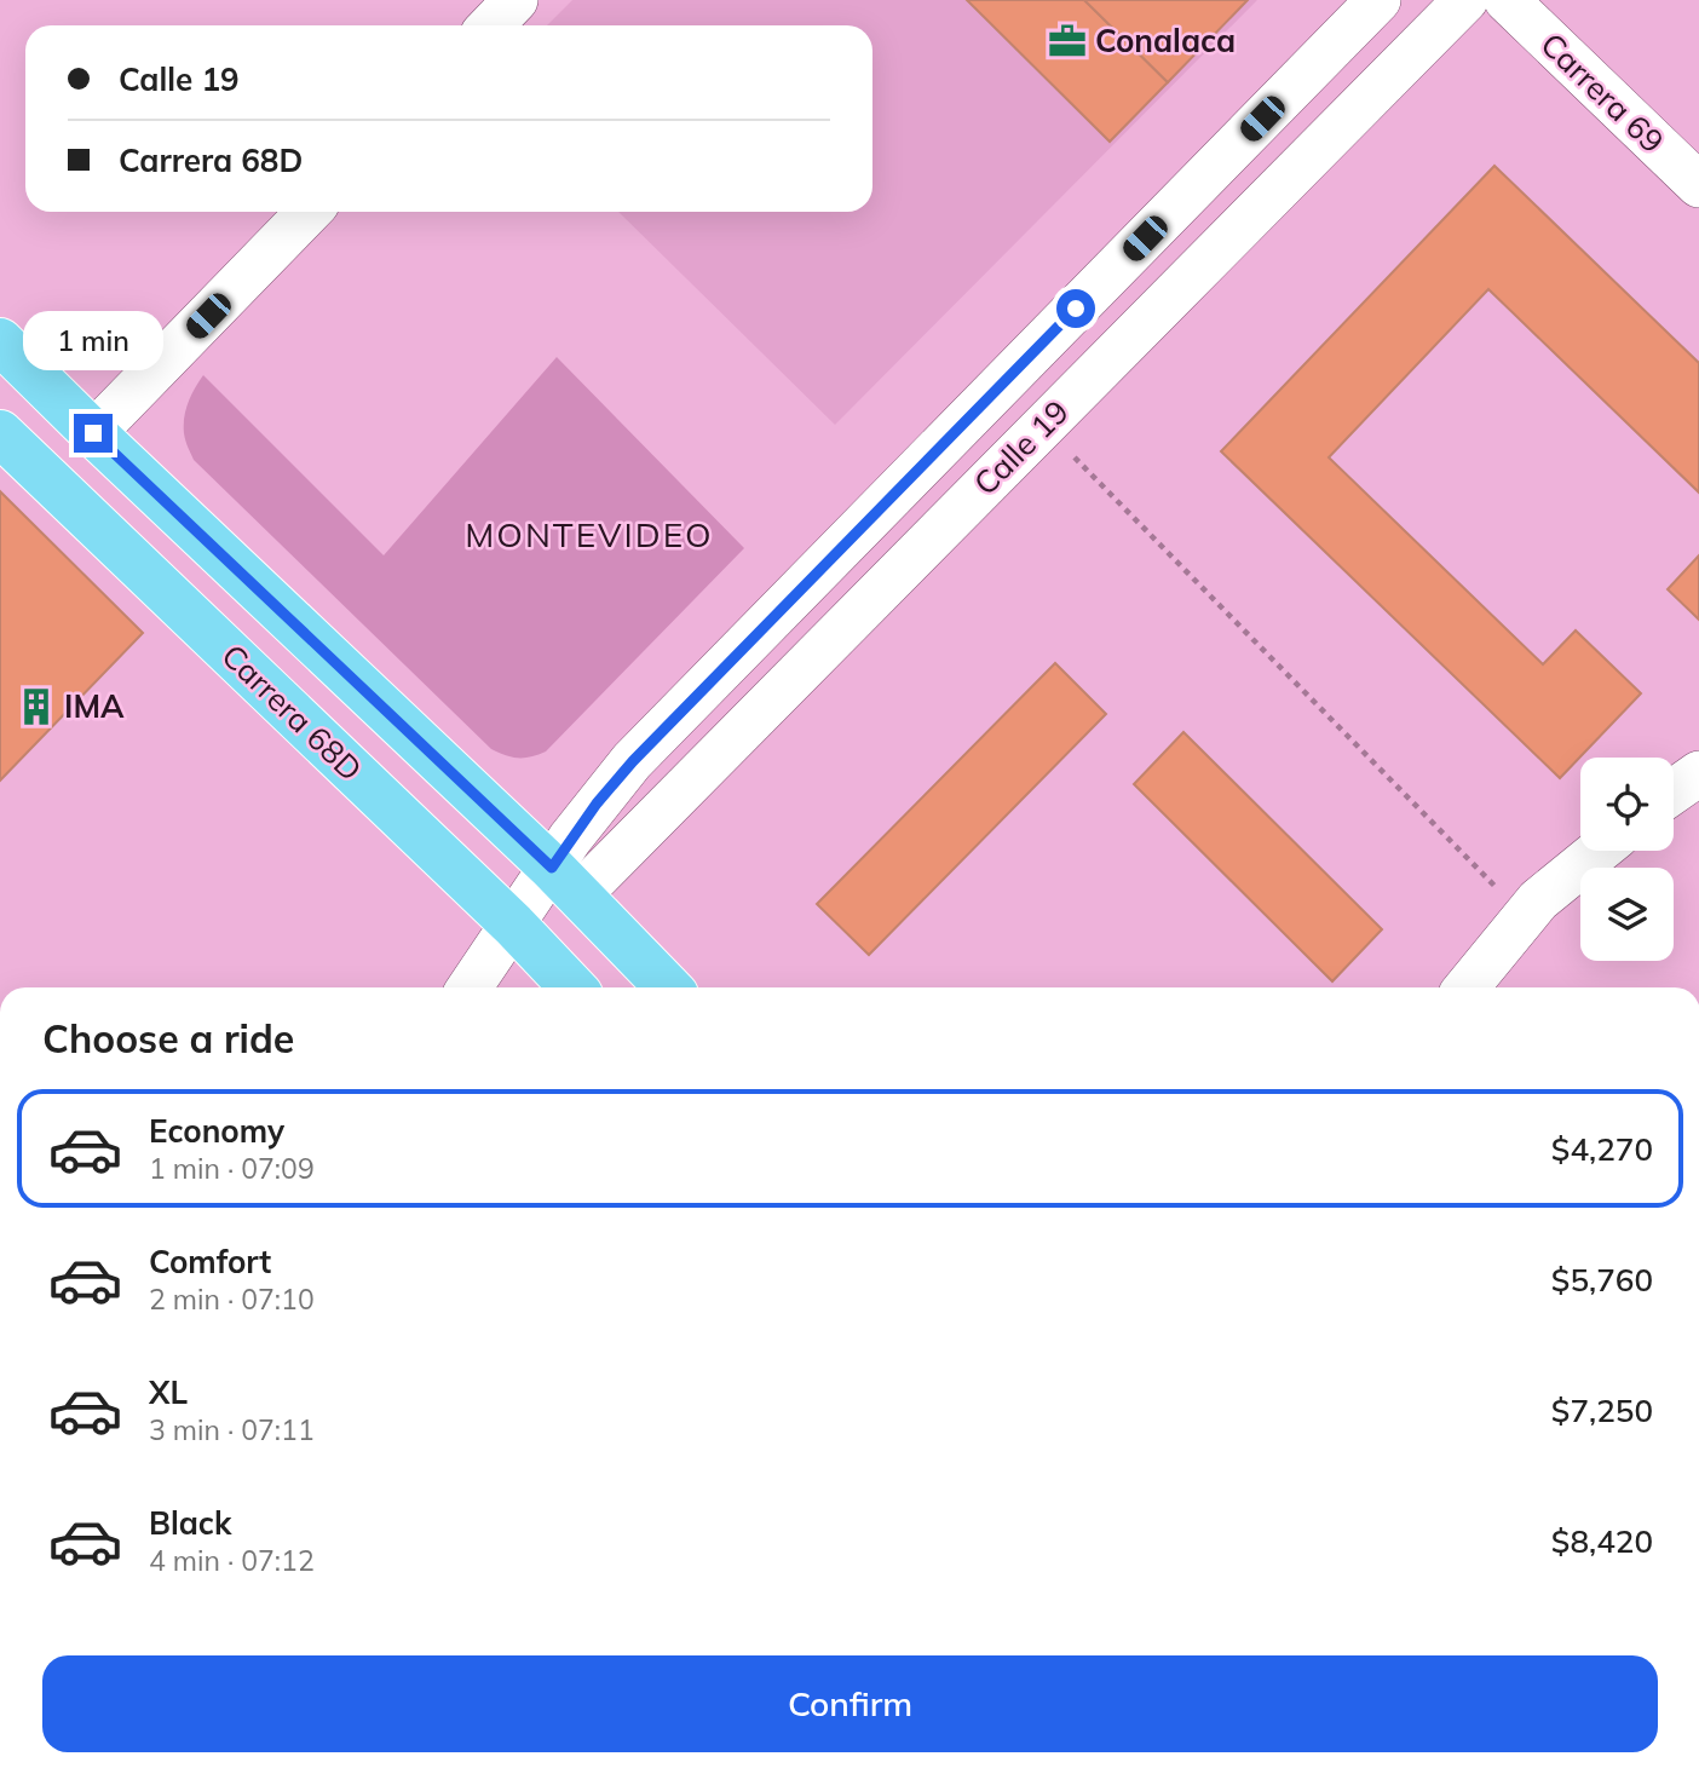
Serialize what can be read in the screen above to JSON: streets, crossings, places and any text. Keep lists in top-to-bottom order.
{
  "streets": {
    "main road": ["Carrera 68D"],
    "street": ["Carrera 69", "Calle 19"]
  },
  "crossings": [
    ["Calle 19", "Carrera 68D"]
  ],
  "districts": ["MONTEVIDEO"],
  "places": {
    "office": ["Conalaca"],
    "building": ["IMA"]
  },
  "page": {
    "banner": ["Calle 19", "Carrera 68D"],
    "bubble": "1 min",
    "heading": "Choose a ride",
    "list": [
      {
        "name": "Economy",
        "note": "1 min · 07:09",
        "value": "$4,270"
      },
      {
        "name": "Comfort",
        "note": "2 min · 07:10",
        "value": "$5,760"
      },
      {
        "name": "XL",
        "note": "3 min · 07:11",
        "value": "$7,250"
      },
      {
        "name": "Black",
        "note": "4 min · 07:12",
        "value": "$8,420"
      }
    ],
    "buttons": "Confirm"
  }
}
